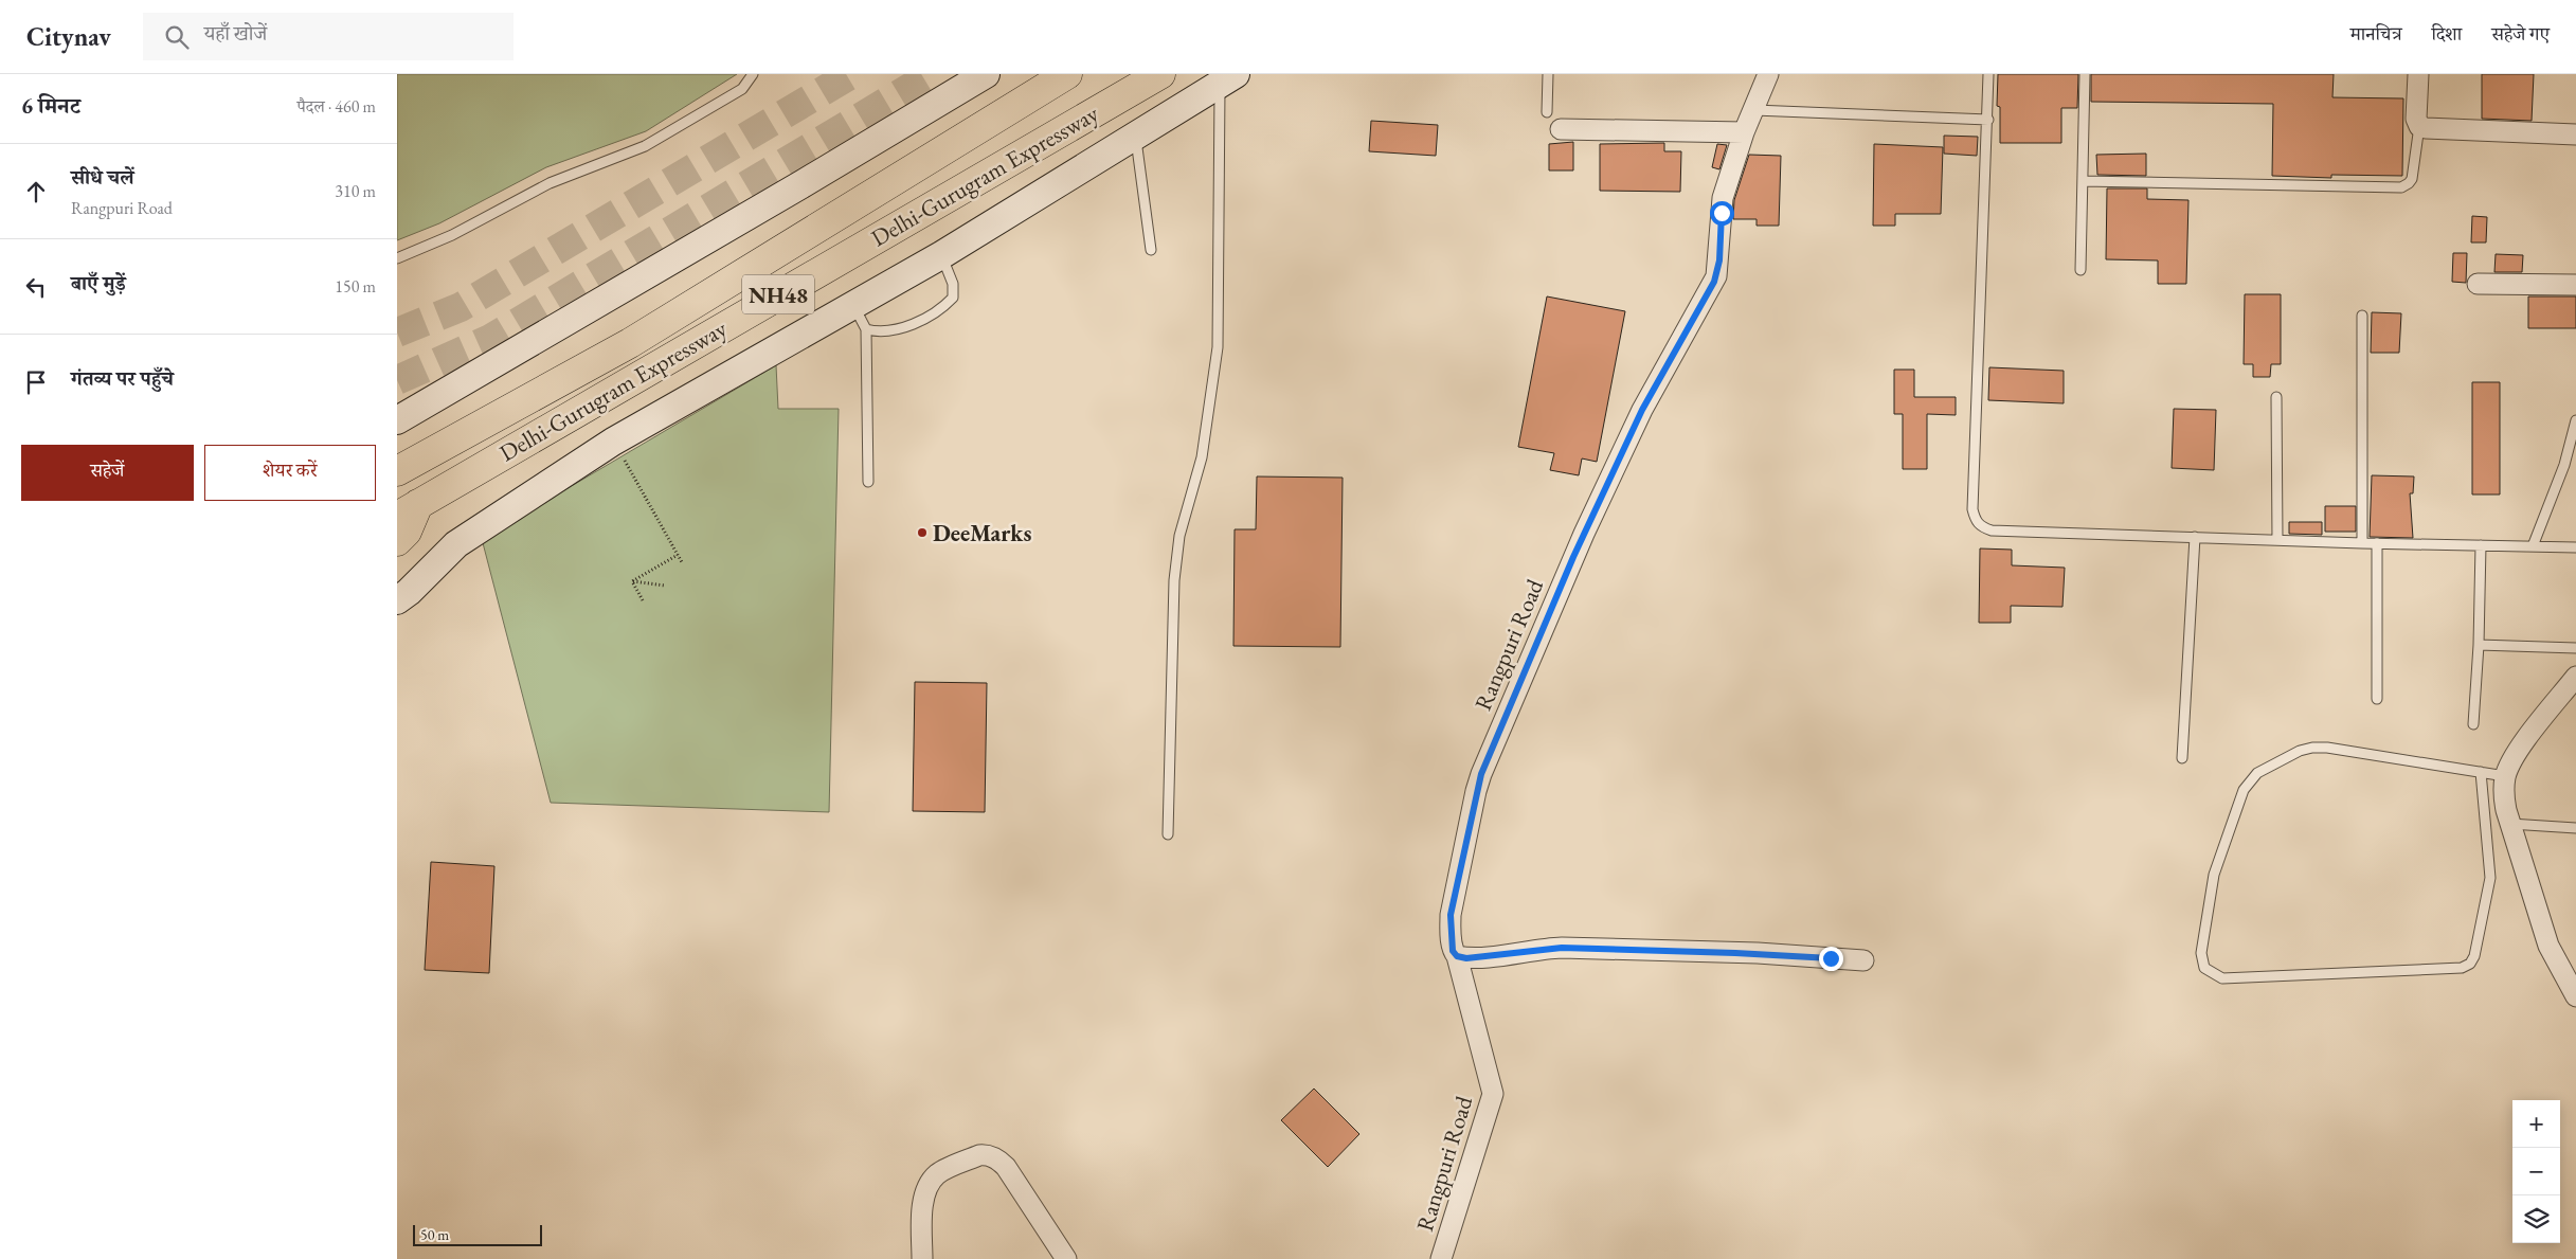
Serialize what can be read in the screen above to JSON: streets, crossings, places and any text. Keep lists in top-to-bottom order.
{
  "streets": {
    "highway": ["Delhi-Gurugram Expressway", "NH48"],
    "street": ["Rangpuri Road"]
  },
  "places": ["DeeMarks"],
  "scale_bar": "50 m",
  "page": {
    "header": "Citynav",
    "search": "यहाँ खोजें",
    "nav": ["मानचित्र", "दिशा", "सहेजे गए"],
    "heading": ["6 मिनट", "पैदल · 460 m"],
    "list": [
      ["सीधे चलें", "Rangpuri Road", "310 m"],
      ["बाएँ मुड़ें", "150 m"],
      "गंतव्य पर पहुँचे"
    ],
    "buttons": ["सहेजें", "शेयर करें"],
    "map_buttons": ["+", "−"],
    "scale": "50 m"
  }
}
